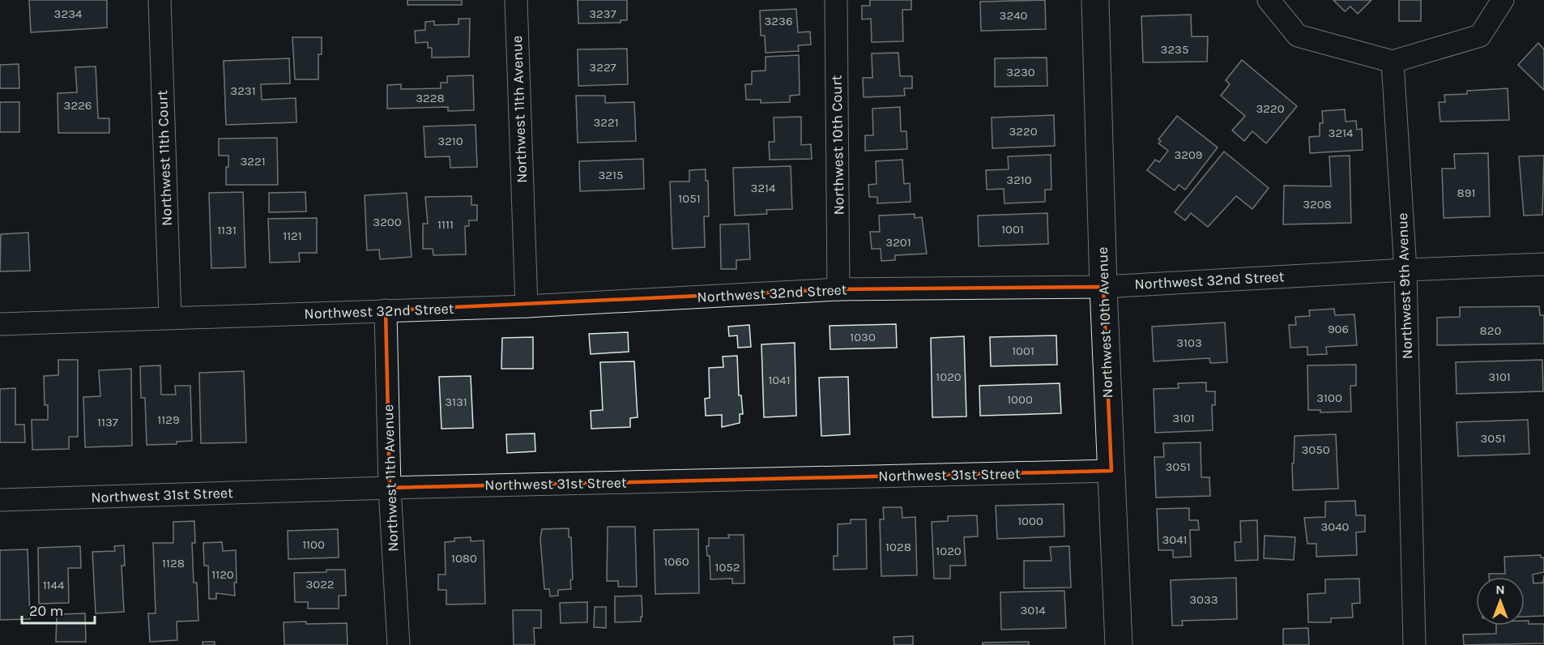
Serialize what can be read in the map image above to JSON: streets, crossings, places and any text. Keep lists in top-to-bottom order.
{
  "streets": {
    "street": [
      "Northwest 11th Avenue",
      "Northwest 10th Court",
      "Northwest 11th Court",
      "Northwest 32nd Street",
      "Northwest 9th Avenue",
      "Northwest 10th Avenue",
      "Northwest 31st Street"
    ]
  },
  "crossings": [
    ["Northwest 11th Avenue", "Northwest 32nd Street"],
    ["Northwest 11th Avenue", "Northwest 31st Street"],
    ["Northwest 10th Court", "Northwest 32nd Street"],
    ["Northwest 11th Court", "Northwest 32nd Street"],
    ["Northwest 32nd Street", "Northwest 9th Avenue"],
    ["Northwest 32nd Street", "Northwest 10th Avenue"],
    ["Northwest 10th Avenue", "Northwest 31st Street"]
  ],
  "house_numbers": [
    "3234",
    "3237",
    "3240",
    "3236",
    "3235",
    "3227",
    "3230",
    "3231",
    "3228",
    "3226",
    "3220",
    "3221",
    "3220",
    "3214",
    "3210",
    "3209",
    "3221",
    "3215",
    "3210",
    "3214",
    "891",
    "1051",
    "3208",
    "3200",
    "1111",
    "1001",
    "1131",
    "1121",
    "3201",
    "906",
    "820",
    "1030",
    "3103",
    "1001",
    "1020",
    "3101",
    "1041",
    "3100",
    "1000",
    "3131",
    "3101",
    "1129",
    "1137",
    "3051",
    "3050",
    "3051",
    "1000",
    "3040",
    "3041",
    "1100",
    "1028",
    "1020",
    "1080",
    "1060",
    "1128",
    "1052",
    "1120",
    "3022",
    "1144",
    "3033",
    "3014"
  ],
  "scale_bar": "20 m",
  "north": "top"
}
